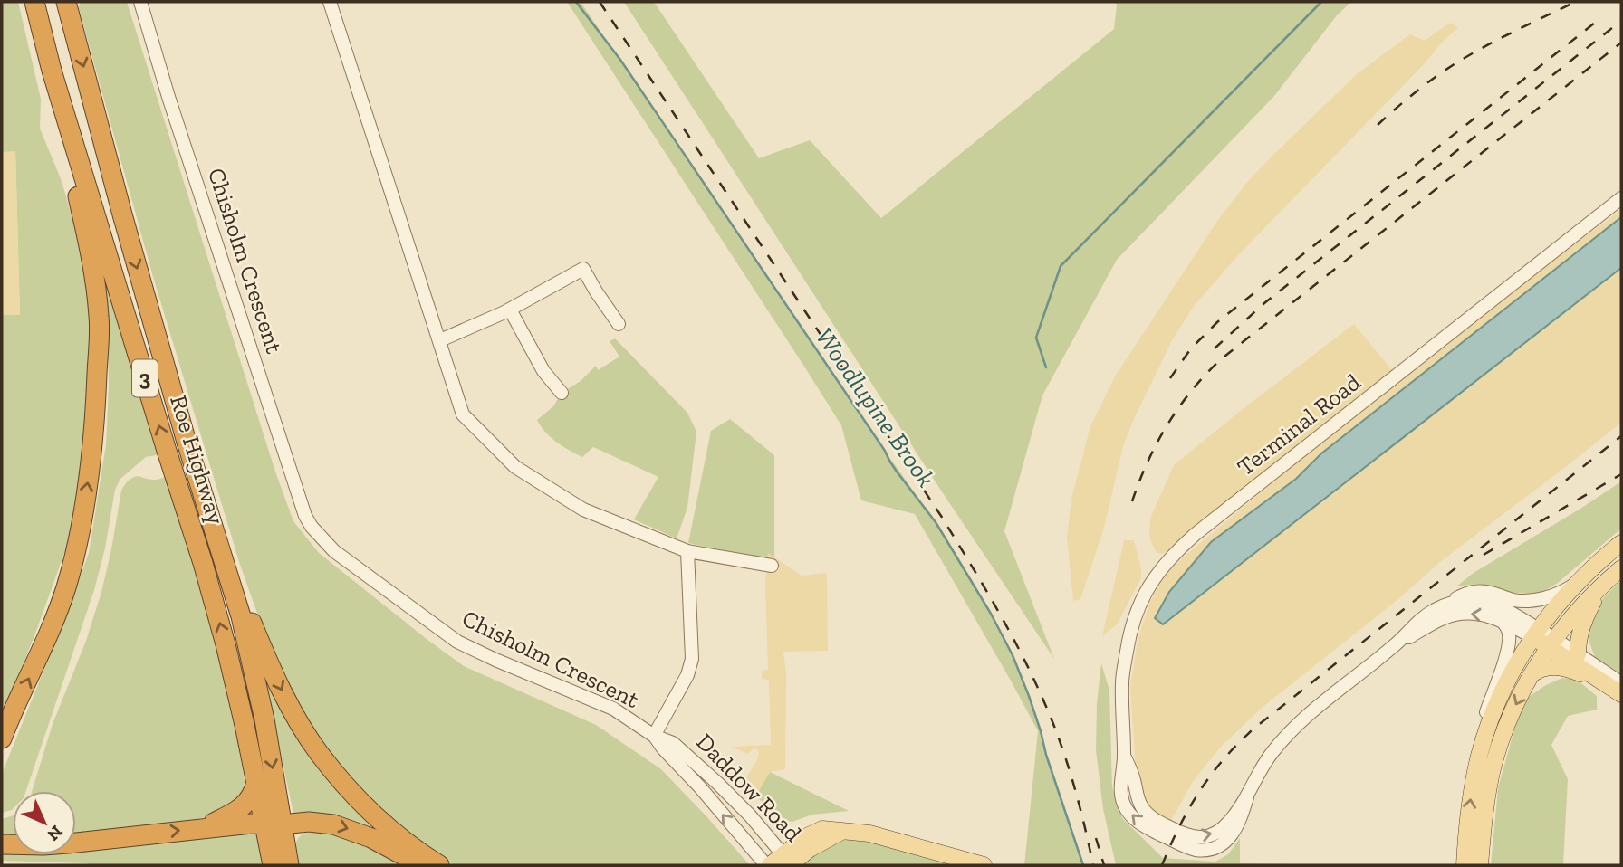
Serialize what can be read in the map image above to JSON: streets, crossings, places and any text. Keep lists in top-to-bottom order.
{
  "streets": {
    "highway": ["3", "Roe Highway"],
    "street": ["Chisholm Crescent", "Terminal Road", "Daddow Road"]
  },
  "crossings": [
    ["Chisholm Crescent", "Daddow Road"]
  ],
  "water": ["Woodlupine Brook"],
  "north": "bottom right"
}
